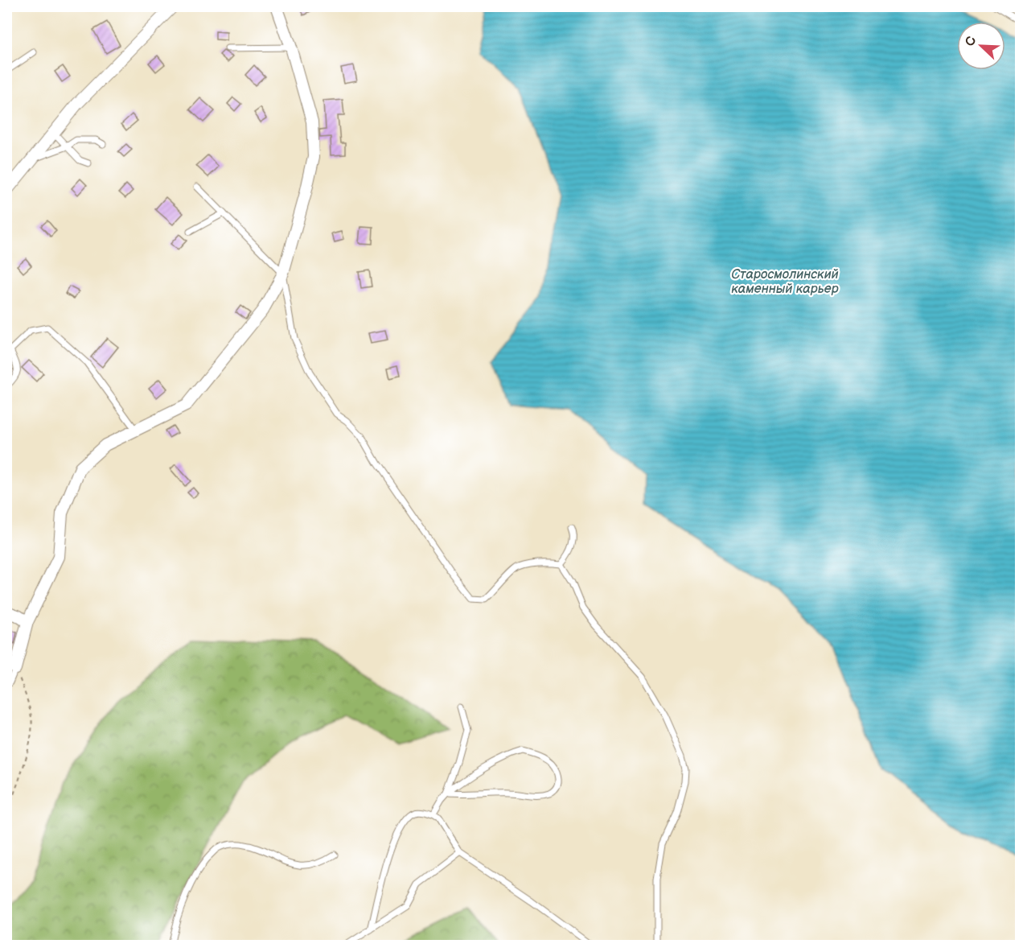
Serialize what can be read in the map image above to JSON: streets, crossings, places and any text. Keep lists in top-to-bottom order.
{
  "water": ["Старосмолинский каменный карьер"],
  "north": "top left"
}
